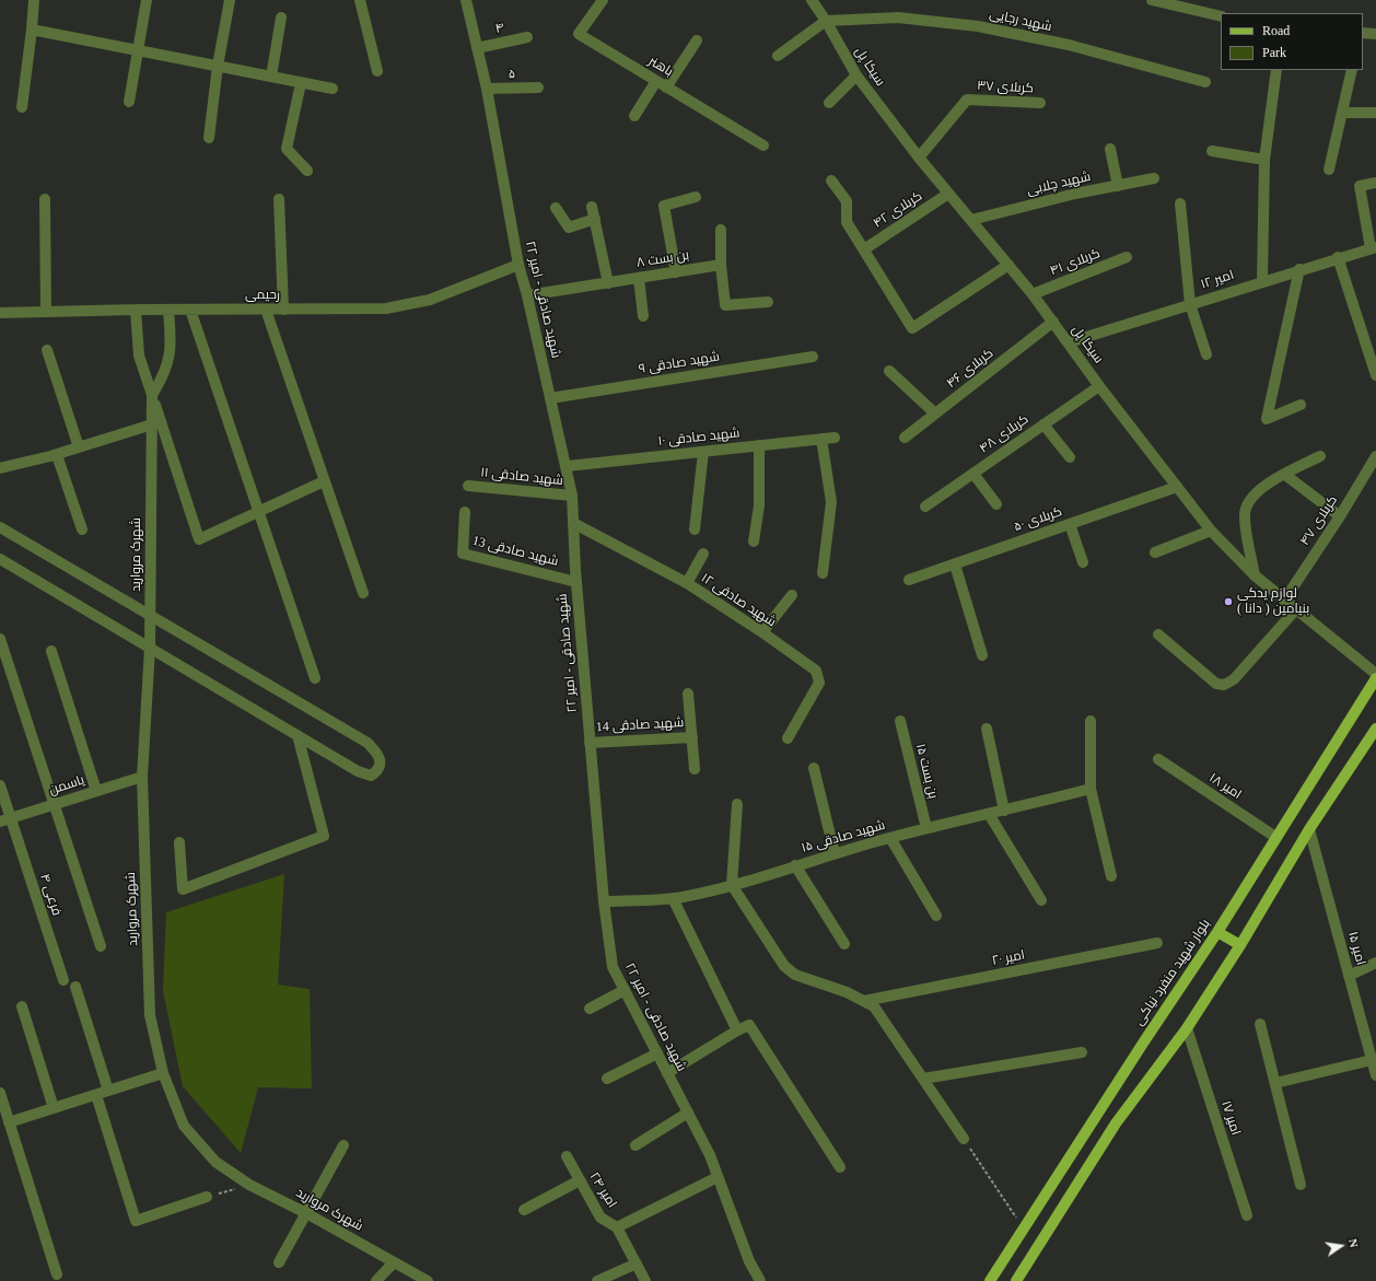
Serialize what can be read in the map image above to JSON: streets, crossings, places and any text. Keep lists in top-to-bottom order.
{
  "streets": {
    "main road": ["بلوار شهید منفرد نیاکی"],
    "street": [
      "شهید رجایی",
      "۴",
      "باهنر",
      "سیکا پل",
      "۵",
      "کربلای ۳۷",
      "شهید چلابی",
      "کربلای ۴۲",
      "بن بست ۸",
      "کربلای ۴۱",
      "امير ۱۲",
      "رحیمی",
      "شهید صادقی - امیر ۲۲",
      "شهید صادقی ۹",
      "کربلای ۴۶",
      "کربلای ۴۸",
      "شهید صادقی ۱۰",
      "شهید صادقی ۱۱",
      "کربلای ۵۰",
      "کربلای ۴۷",
      "شهید صادقی 13",
      "شهرک مروارید",
      "شهید صادقی ۱۲",
      "شهید صادقی 14",
      "بن بست ۱۵",
      "یاسمن",
      "امیر ۱۸",
      "شهید صادقی ۱۵",
      "فرعی ۴",
      "امیر ۱۵",
      "امیر ۲۰",
      "امیر ۱۷",
      "امیر ۲۴"
    ]
  },
  "crossings": [
    ["شهید رجایی", "سیکا پل"],
    ["۴", "شهید صادقی - امیر ۲۲"],
    ["سیکا پل", "کربلای ۳۷"],
    ["سیکا پل", "شهید چلابی"],
    ["سیکا پل", "کربلای ۴۲"],
    ["سیکا پل", "کربلای ۴۱"],
    ["سیکا پل", "امير ۱۲"],
    ["سیکا پل", "کربلای ۴۶"],
    ["سیکا پل", "کربلای ۴۸"],
    ["سیکا پل", "کربلای ۵۰"],
    ["سیکا پل", "کربلای ۴۷"],
    ["۵", "شهید صادقی - امیر ۲۲"],
    ["بن بست ۸", "شهید صادقی - امیر ۲۲"],
    ["رحیمی", "شهید صادقی - امیر ۲۲"],
    ["رحیمی", "شهرک مروارید"],
    ["شهید صادقی - امیر ۲۲", "شهید صادقی ۹"],
    ["شهید صادقی - امیر ۲۲", "شهید صادقی ۱۰"],
    ["شهید صادقی - امیر ۲۲", "شهید صادقی ۱۱"],
    ["شهید صادقی - امیر ۲۲", "شهید صادقی 13"],
    ["شهید صادقی - امیر ۲۲", "شهید صادقی ۱۲"],
    ["شهید صادقی - امیر ۲۲", "شهید صادقی 14"],
    ["شهید صادقی - امیر ۲۲", "شهید صادقی ۱۵"],
    ["شهرک مروارید", "یاسمن"],
    ["بن بست ۱۵", "شهید صادقی ۱۵"],
    ["یاسمن", "فرعی ۴"],
    ["امیر ۱۸", "بلوار شهید منفرد نیاکی"]
  ],
  "places": ["لوازم یدکی بنیامین ( دانا )"],
  "legend": ["Road", "Park"],
  "north": "right"
}
